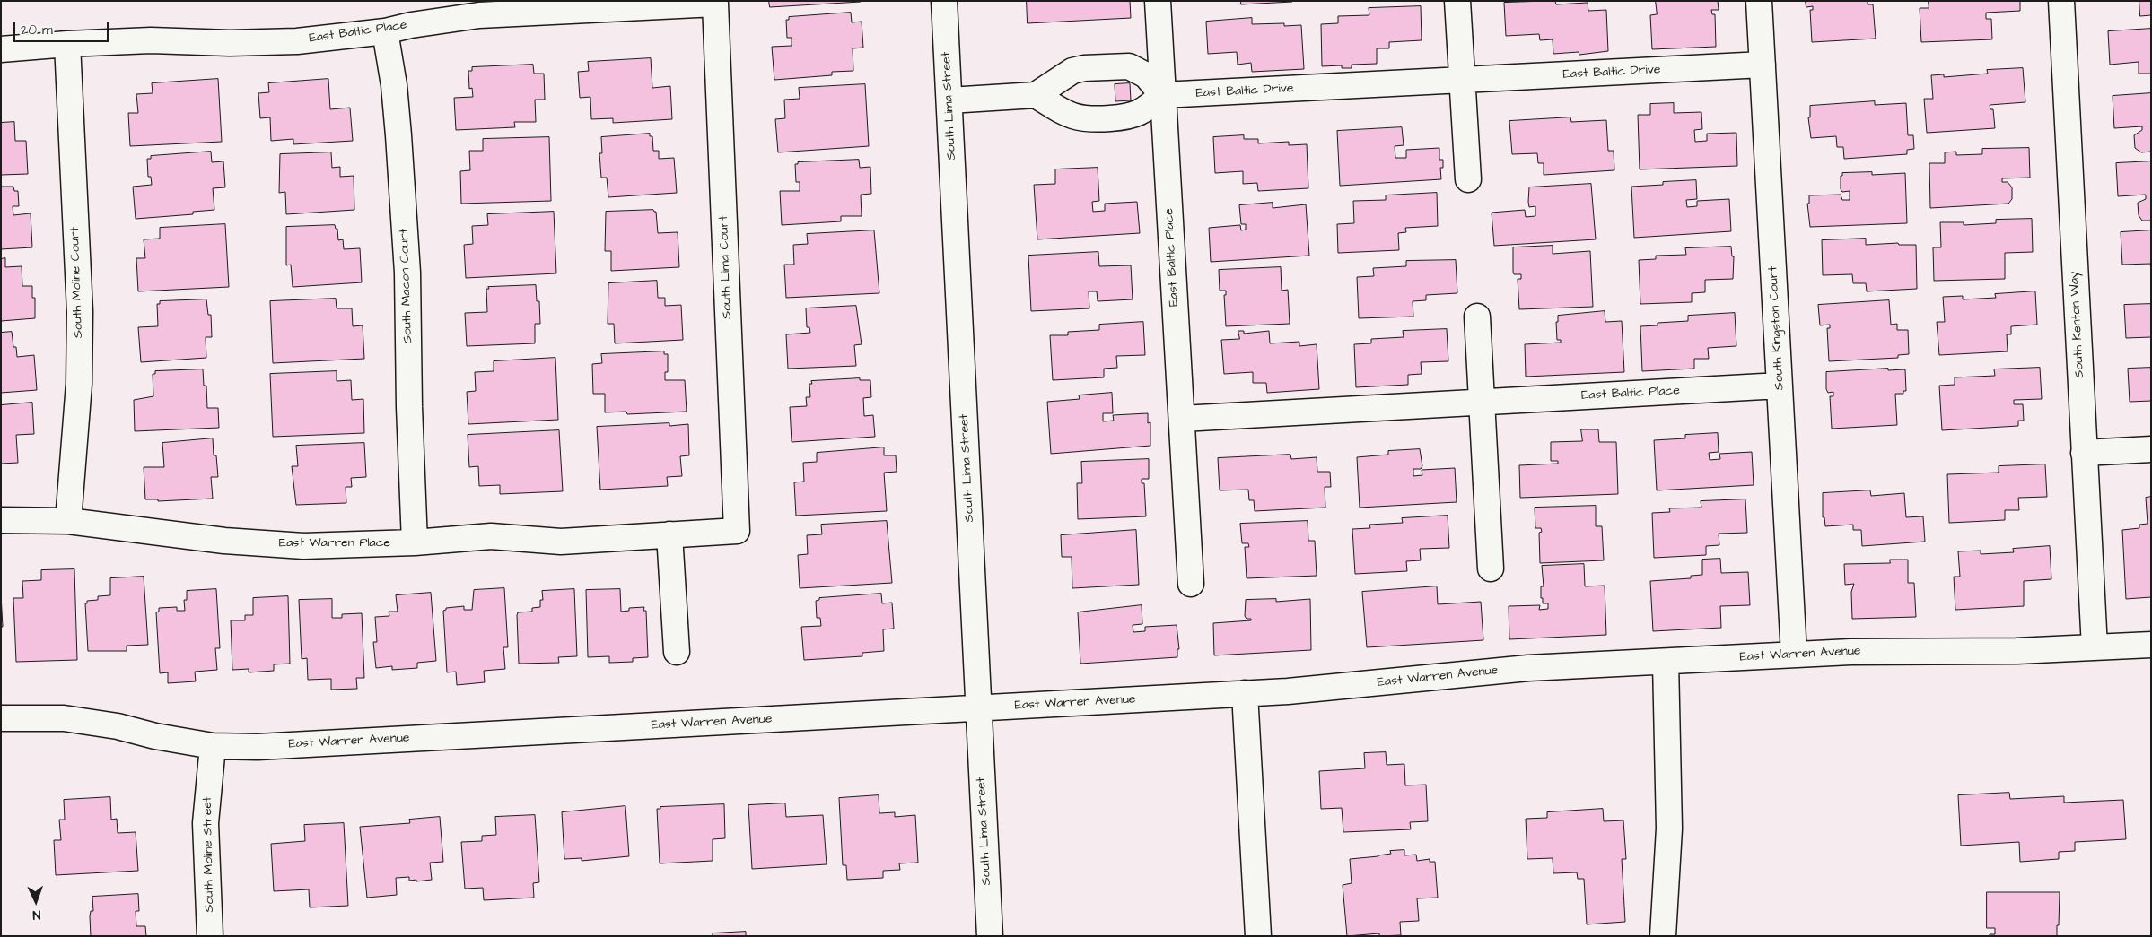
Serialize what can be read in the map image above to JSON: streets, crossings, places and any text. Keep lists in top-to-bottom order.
{
  "streets": {
    "street": [
      "East Baltic Place",
      "East Baltic Drive",
      "South Lima Street",
      "South Lima Court",
      "South Moline Court",
      "South Macon Court",
      "South Kenton Way",
      "South Kingston Court",
      "East Warren Place",
      "East Warren Avenue",
      "South Moline Street"
    ]
  },
  "crossings": [
    ["East Baltic Place", "East Baltic Drive"],
    ["East Baltic Place", "South Lima Court"],
    ["East Baltic Place", "South Moline Court"],
    ["East Baltic Place", "South Macon Court"],
    ["East Baltic Place", "South Kingston Court"],
    ["East Baltic Drive", "South Kingston Court"],
    ["South Lima Street", "East Warren Avenue"],
    ["South Lima Court", "East Warren Place"],
    ["South Moline Court", "East Warren Place"],
    ["South Macon Court", "East Warren Place"],
    ["South Kenton Way", "East Warren Avenue"],
    ["South Kingston Court", "East Warren Avenue"],
    ["East Warren Avenue", "South Moline Street"]
  ],
  "scale_bar": "20 m",
  "north": "bottom"
}
